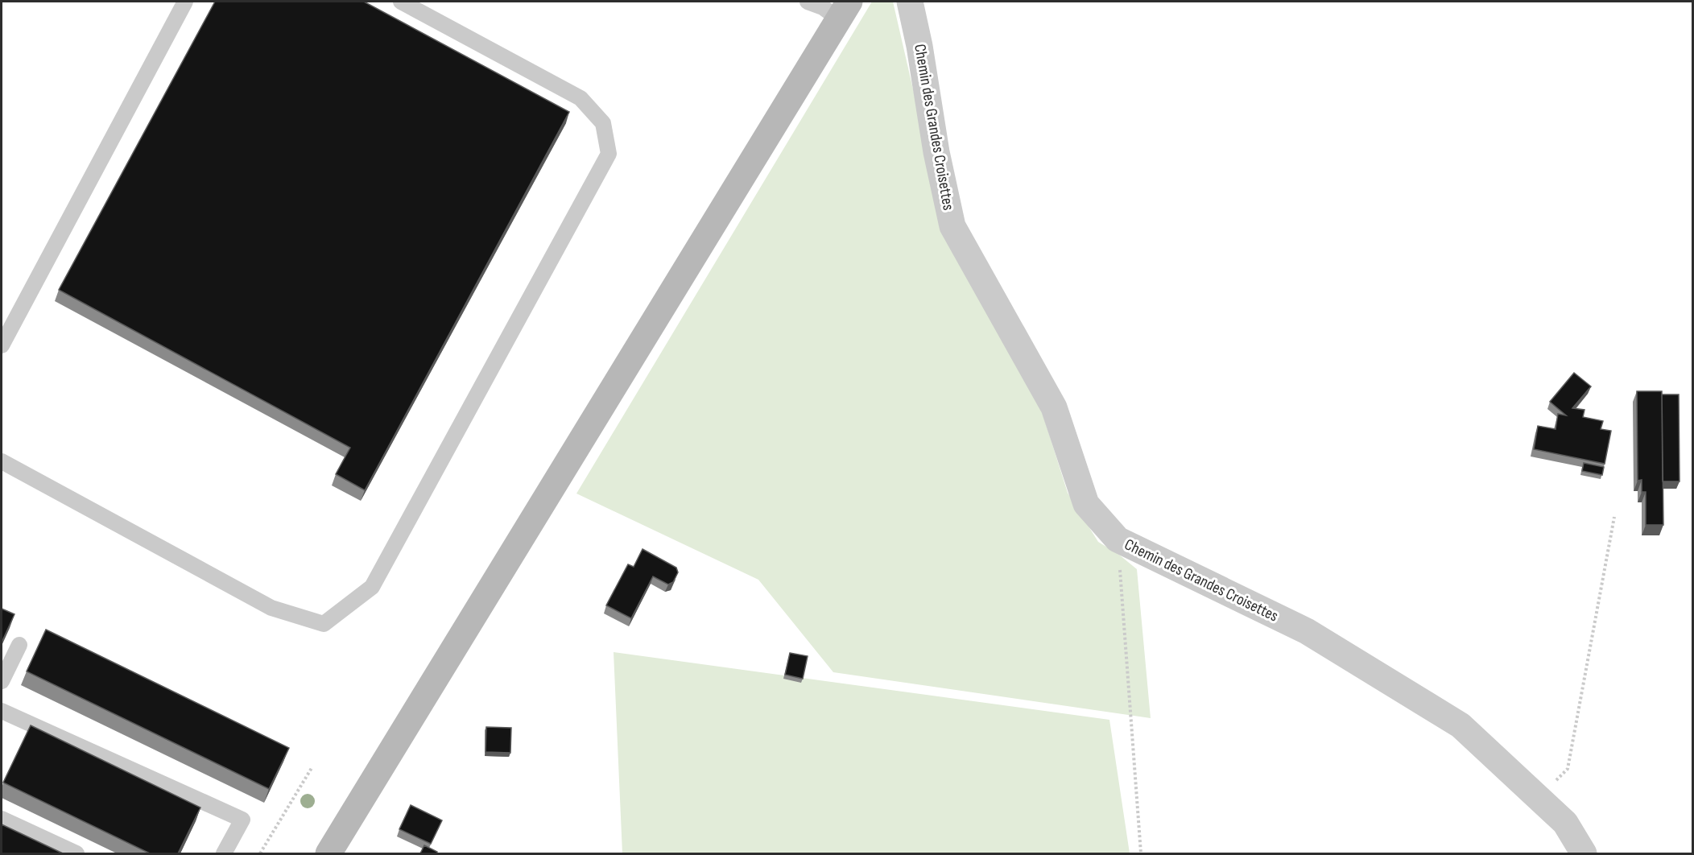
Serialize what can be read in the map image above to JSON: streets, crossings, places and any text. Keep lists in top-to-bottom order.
{
  "streets": {
    "street": ["Chemin des Grandes Croisettes"]
  }
}
